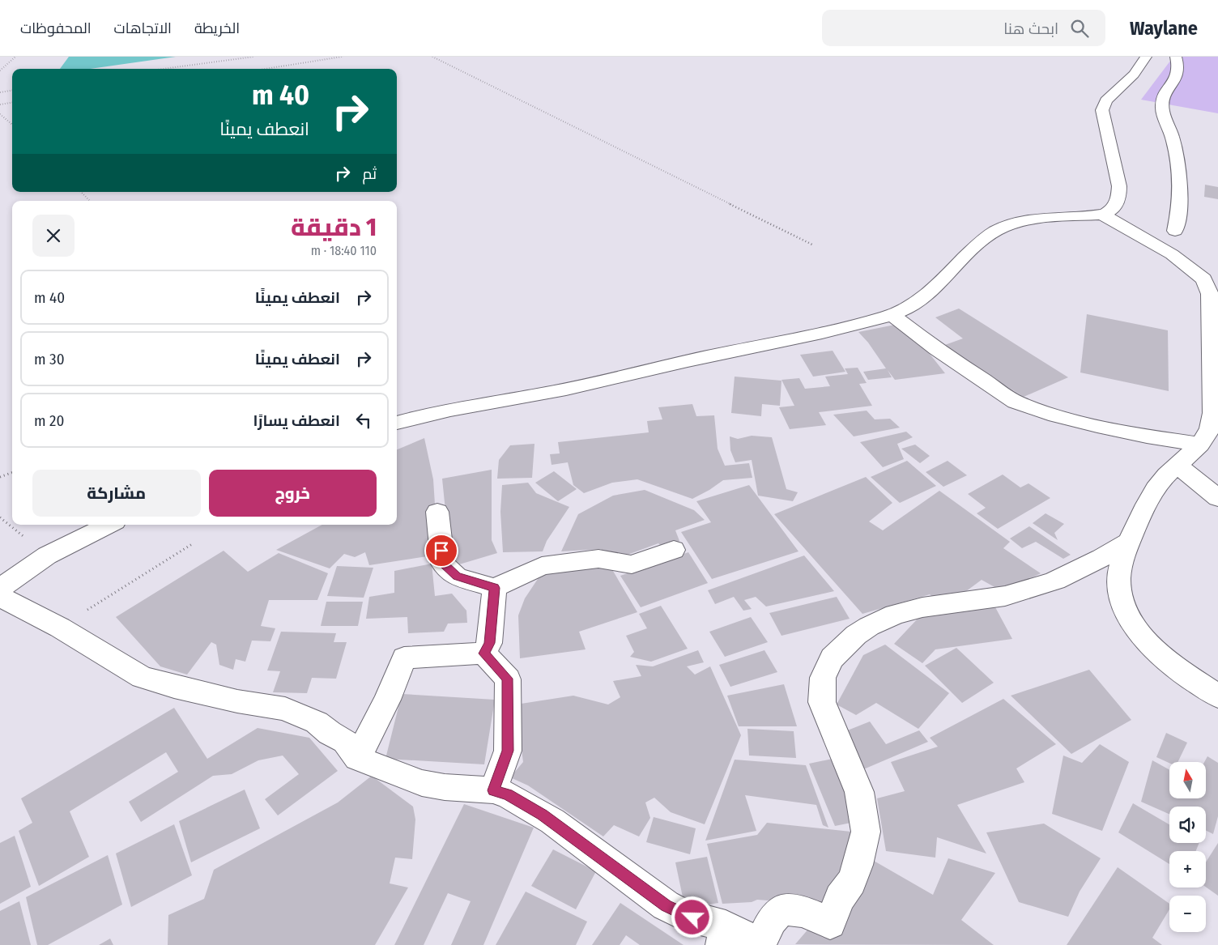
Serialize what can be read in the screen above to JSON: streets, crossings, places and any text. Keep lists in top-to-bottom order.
{
  "north": "top",
  "page": {
    "header": "Waylane",
    "search": "ابحث هنا",
    "nav": ["الخريطة", "الاتجاهات", "المحفوظات"],
    "turn": ["40 m", "انعطف يمينًا"],
    "then": "ثم",
    "heading": ["1 دقيقة", "110 m · 18:40"],
    "list": [
      {
        "name": "انعطف يمينًا",
        "value": "40 m"
      },
      {
        "name": "انعطف يمينًا",
        "value": "30 m"
      },
      {
        "name": "انعطف يسارًا",
        "value": "20 m"
      }
    ],
    "buttons": ["خروج", "مشاركة"],
    "map_buttons": ["+", "−"]
  }
}
